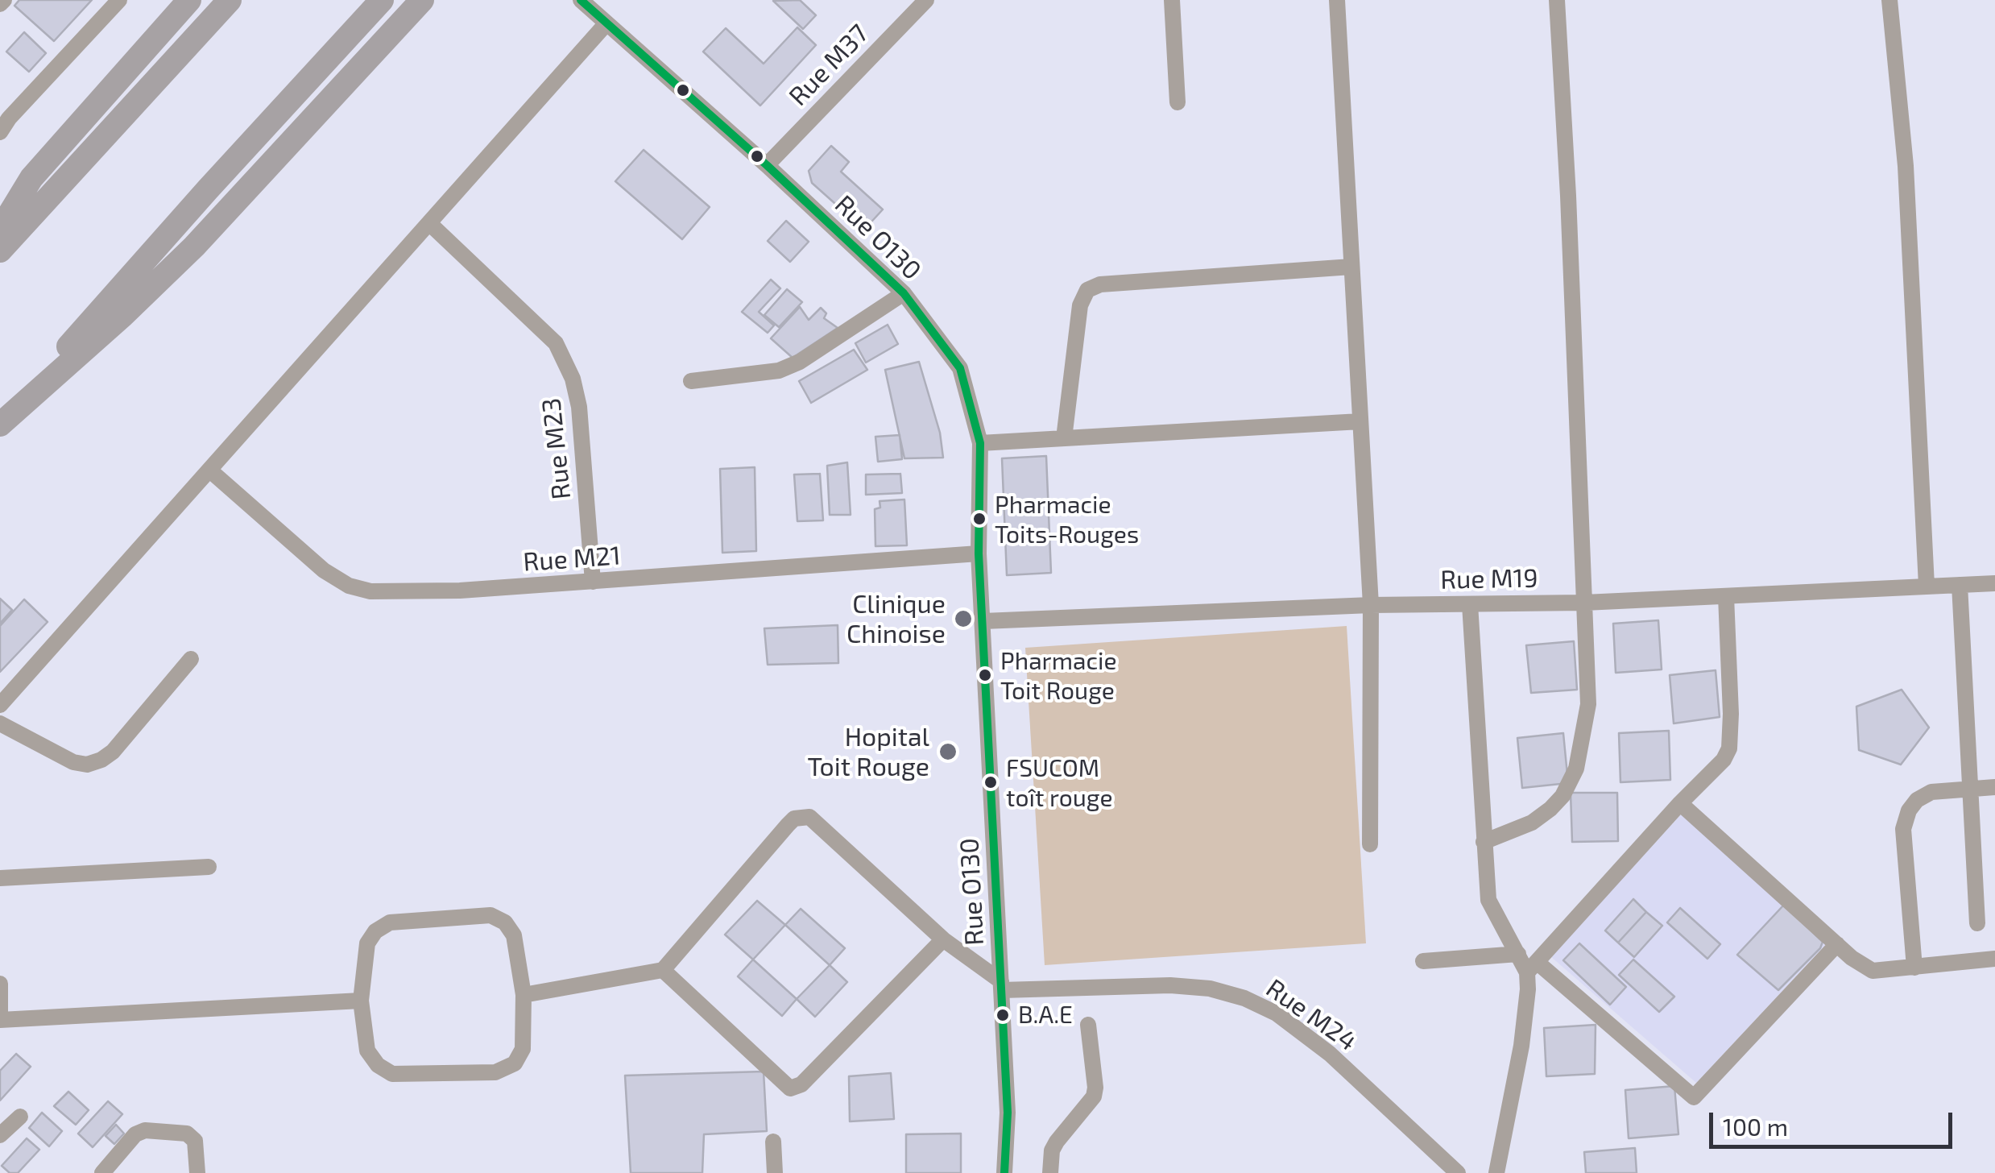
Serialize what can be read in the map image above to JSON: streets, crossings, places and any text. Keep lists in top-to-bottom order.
{
  "streets": {
    "street": [
      "Rue M37",
      "Rue O130",
      "Rue M23",
      "Rue M21",
      "Rue M19",
      "Rue M24"
    ]
  },
  "crossings": [
    ["Rue M37", "Rue O130"],
    ["Rue O130", "Rue M21"],
    ["Rue O130", "Rue M19"],
    ["Rue O130", "Rue M24"],
    ["Rue M23", "Rue M21"]
  ],
  "places": [
    "Pharmacie Toits-Rouges",
    "Clinique Chinoise",
    "Pharmacie Toit Rouge",
    "Hopital Toit Rouge",
    "FSUCOM toît rouge",
    "B.A.E"
  ],
  "scale_bar": "100 m"
}
